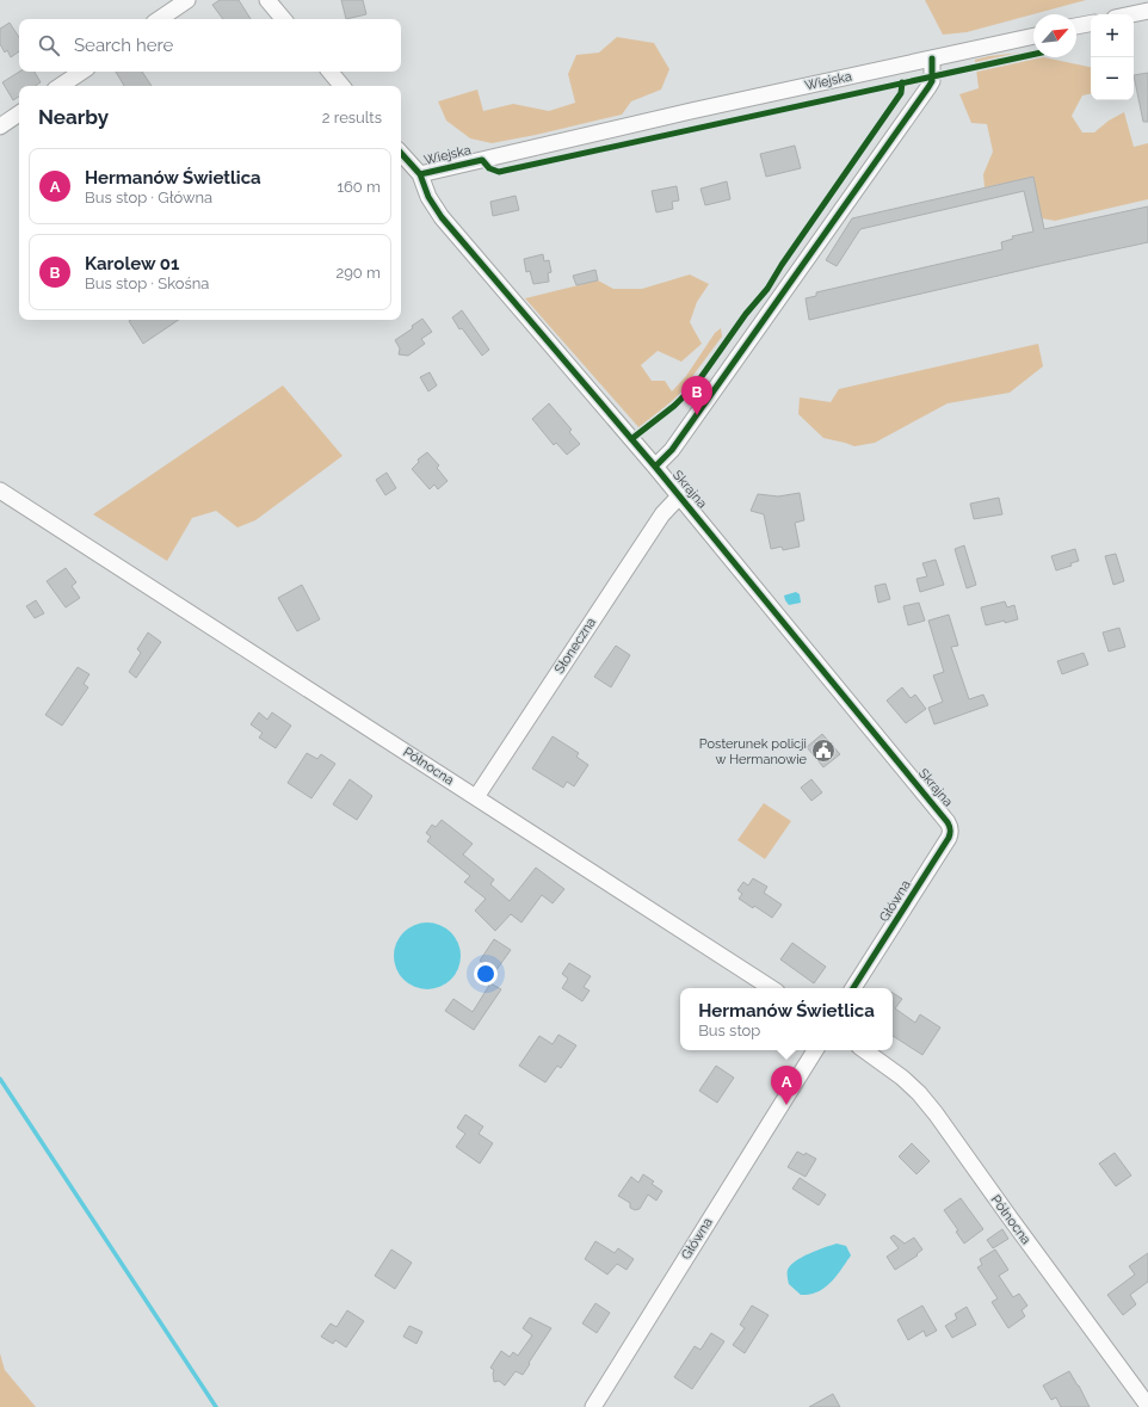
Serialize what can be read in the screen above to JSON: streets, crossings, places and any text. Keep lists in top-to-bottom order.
{
  "streets": {
    "street": [
      "Wiejska",
      "Skrajna",
      "Słoneczna",
      "Północna",
      "Główna"
    ]
  },
  "crossings": [
    ["Wiejska", "Skrajna"],
    ["Skrajna", "Słoneczna"],
    ["Skrajna", "Główna"],
    ["Słoneczna", "Północna"]
  ],
  "places": {
    "public building": ["Posterunek policji w Hermanowie"]
  },
  "north": "top right",
  "page": {
    "map_buttons": ["+", "−"],
    "search": "Search here",
    "heading": ["Nearby", "2 results"],
    "list": [
      {
        "mark": "A",
        "name": "Hermanów Świetlica",
        "note": "Bus stop · Główna",
        "value": "160 m"
      },
      {
        "mark": "B",
        "name": "Karolew 01",
        "note": "Bus stop · Skośna",
        "value": "290 m"
      }
    ],
    "pins": ["B", "A"],
    "popup": ["Hermanów Świetlica", "Bus stop"]
  }
}
